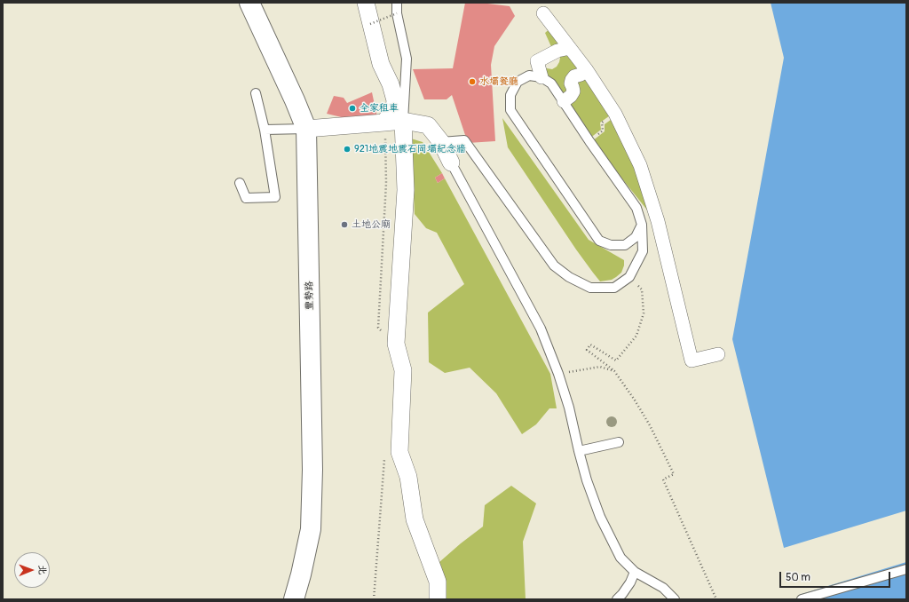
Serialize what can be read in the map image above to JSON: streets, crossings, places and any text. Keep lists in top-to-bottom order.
{
  "streets": {
    "street": ["豐勢路"]
  },
  "places": [
    "水壩餐廳",
    "全家租車",
    "921地震地震石岡壩紀念牆",
    "土地公廟"
  ],
  "scale_bar": "50 m",
  "north": "right"
}
